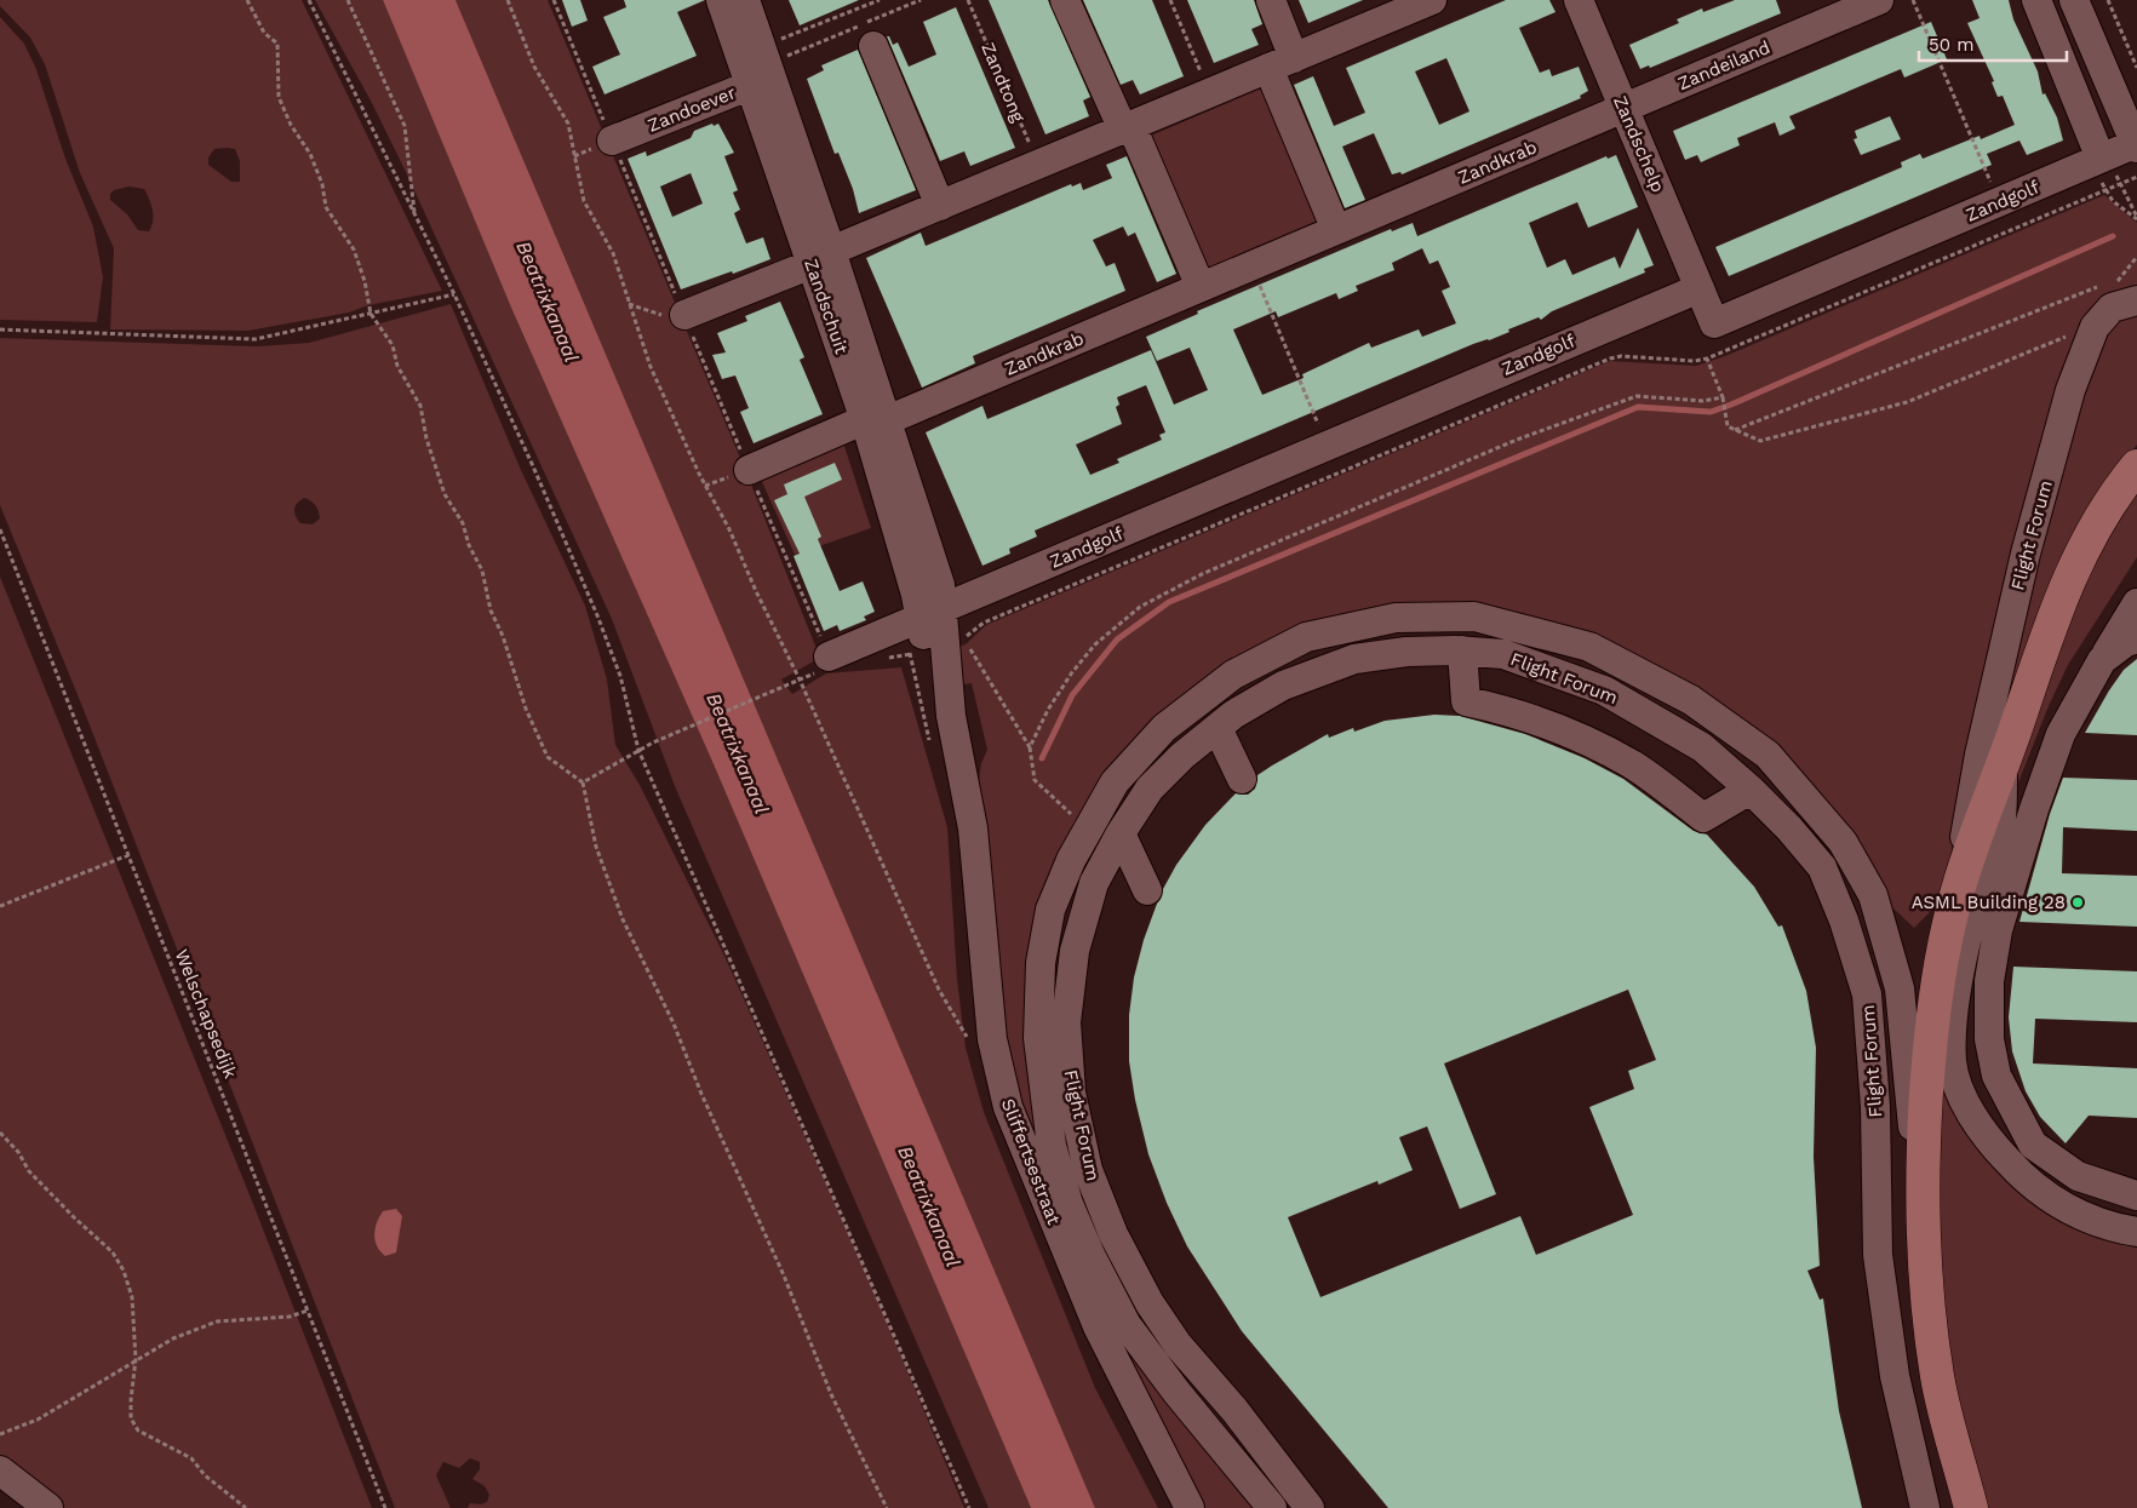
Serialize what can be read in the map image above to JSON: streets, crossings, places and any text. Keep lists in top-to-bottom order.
{
  "streets": {
    "main road": ["Flight Forum"],
    "street": [
      "Zandeiland",
      "Zandoever",
      "Zandschelp",
      "Zandkrab",
      "Zandgolf",
      "Zandschuit",
      "Sliffertsestraat"
    ],
    "path": ["Zandtong", "Welschapsedijk"]
  },
  "crossings": [
    ["Zandeiland", "Zandschelp"],
    ["Zandeiland", "Zandkrab"],
    ["Zandoever", "Zandschuit"],
    ["Zandschelp", "Zandkrab"],
    ["Zandschelp", "Zandgolf"],
    ["Zandkrab", "Zandschuit"],
    ["Zandgolf", "Zandschuit"],
    ["Zandgolf", "Sliffertsestraat"],
    ["Zandschuit", "Sliffertsestraat"]
  ],
  "water": ["Beatrixkanaal"],
  "places": ["ASML Building 28"],
  "scale_bar": "50 m"
}
